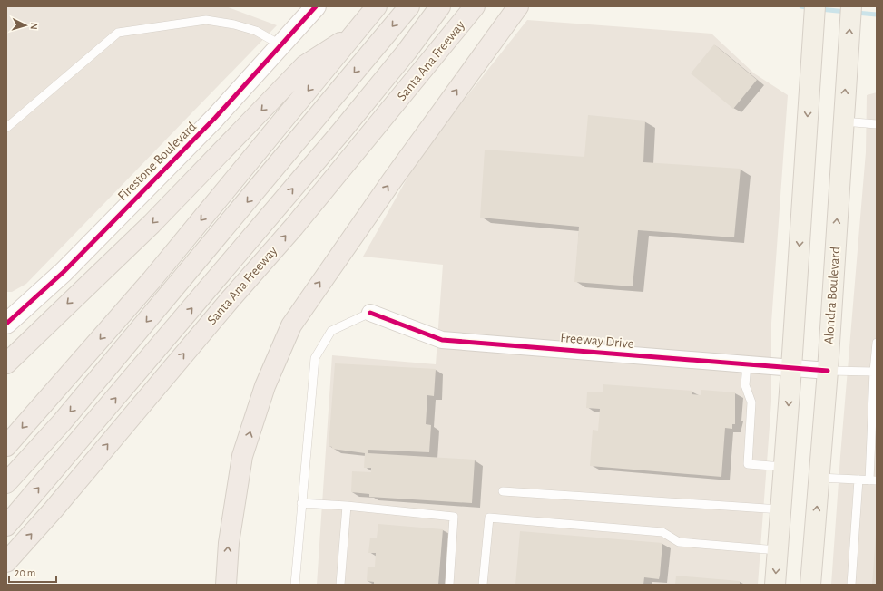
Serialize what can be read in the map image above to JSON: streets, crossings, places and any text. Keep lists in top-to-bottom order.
{
  "streets": {
    "highway": ["Santa Ana Freeway"],
    "main road": ["Alondra Boulevard"],
    "street": ["Firestone Boulevard", "Freeway Drive"]
  },
  "crossings": [
    ["Alondra Boulevard", "Freeway Drive"]
  ],
  "scale_bar": "20 m",
  "north": "right"
}
